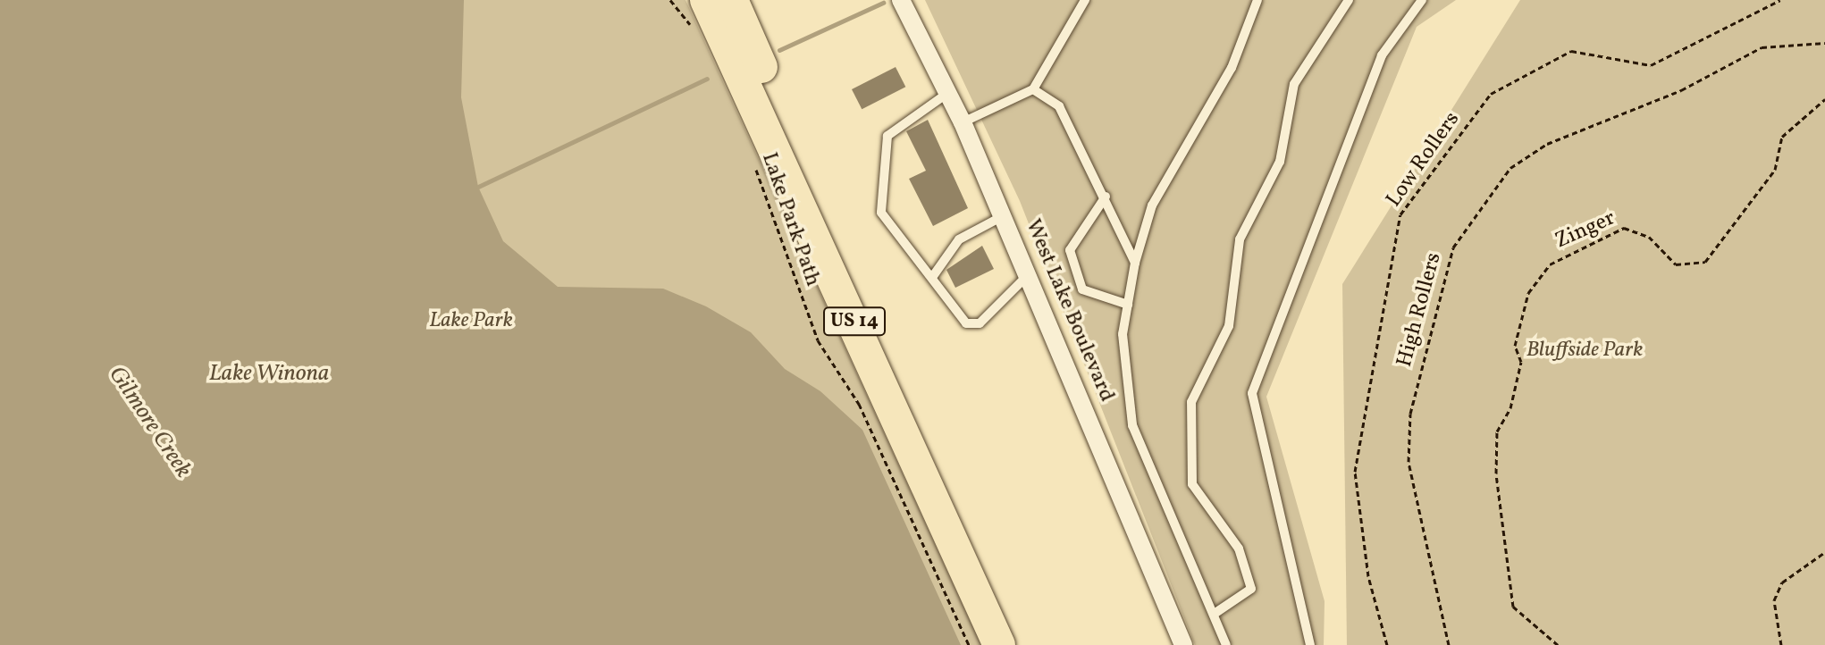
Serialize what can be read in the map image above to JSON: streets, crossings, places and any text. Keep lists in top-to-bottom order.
{
  "streets": {
    "highway": ["US 14"],
    "street": ["West Lake Boulevard"],
    "path": [
      "Low Rollers",
      "Lake Park Path",
      "Zinger",
      "High Rollers"
    ]
  },
  "water": ["Lake Winona", "Gilmore Creek"],
  "parks": ["Lake Park", "Bluffside Park"]
}
